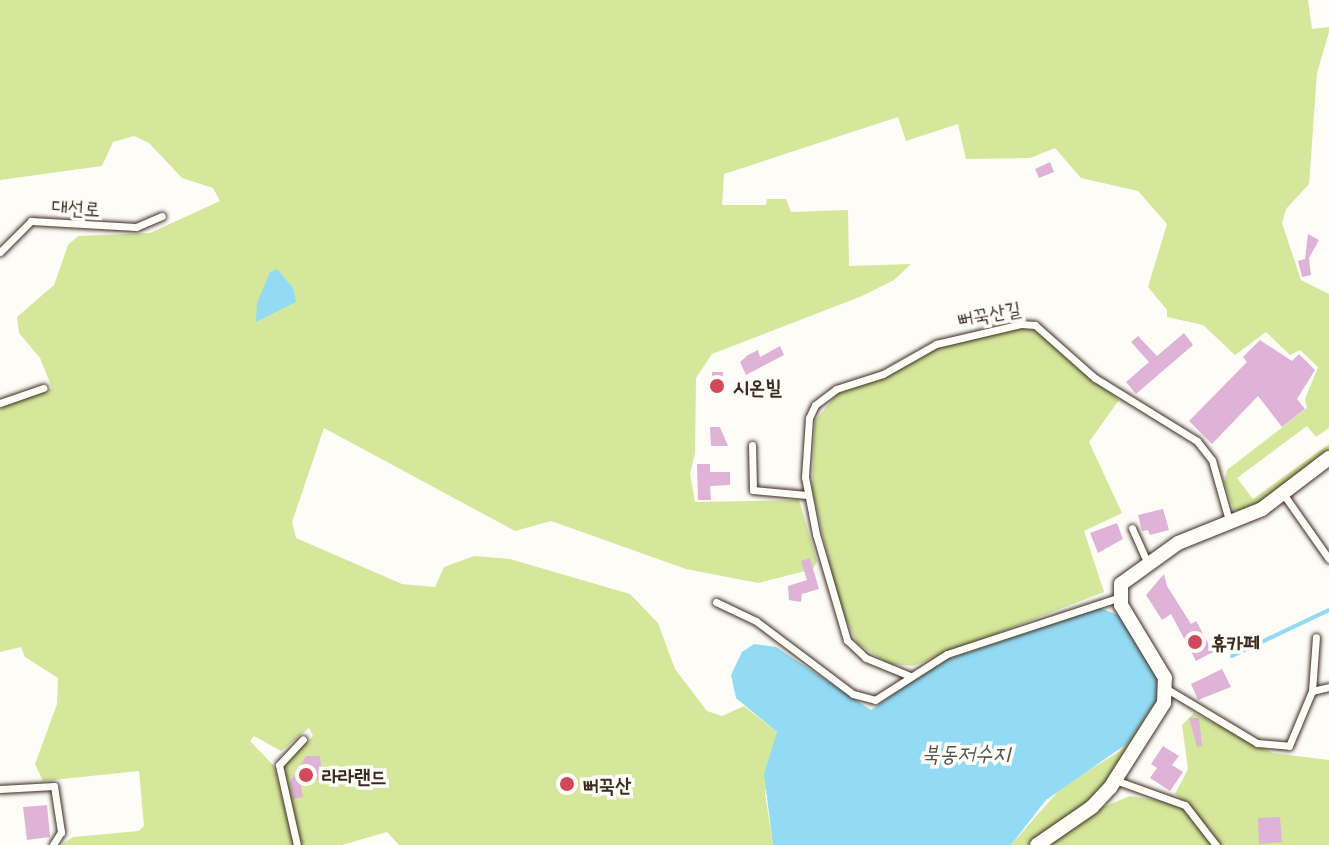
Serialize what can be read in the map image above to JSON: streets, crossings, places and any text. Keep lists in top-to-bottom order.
{
  "streets": {
    "lane": ["대선로", "뻐꾹산길"]
  },
  "water": ["북동저수지"],
  "places": [
    "시온빌",
    "휴카페",
    "라라랜드",
    "뻐꾹산"
  ]
}
